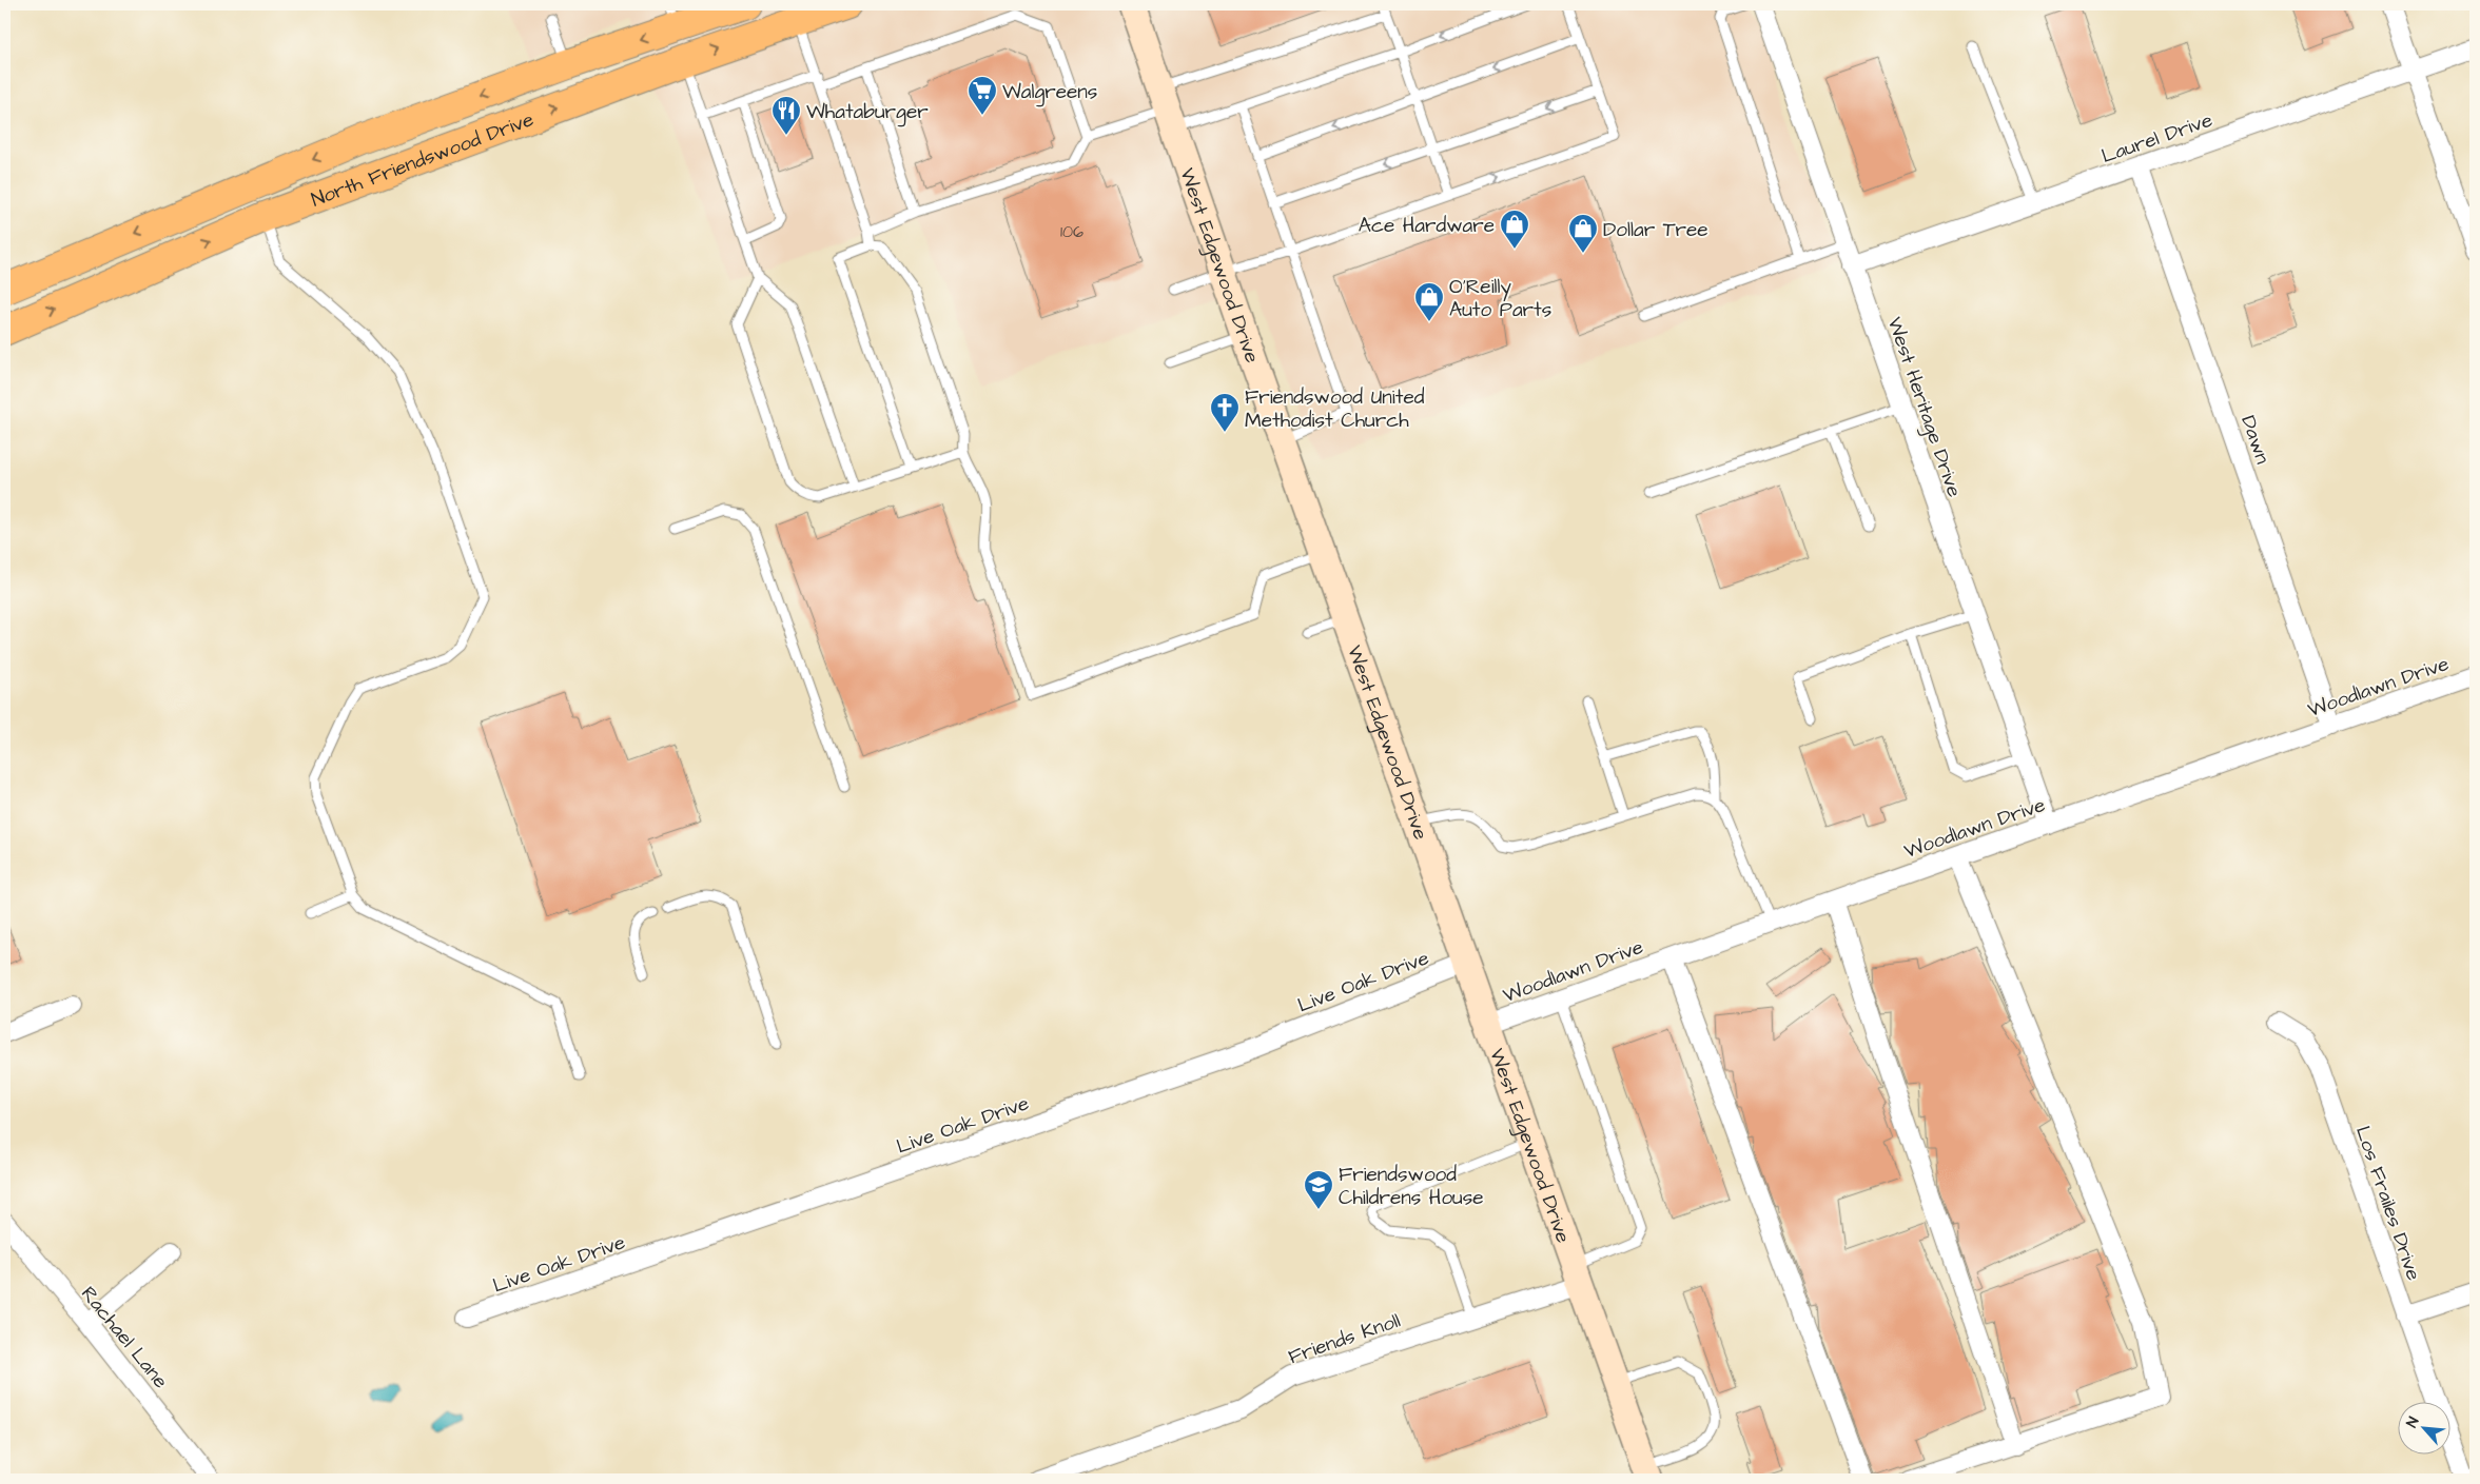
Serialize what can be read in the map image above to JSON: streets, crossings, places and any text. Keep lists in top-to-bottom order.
{
  "streets": {
    "main road": ["North Friendswood Drive", "West Edgewood Drive"],
    "street": [
      "Laurel Drive",
      "West Heritage Drive",
      "Dawn",
      "Woodlawn Drive",
      "Live Oak Drive",
      "Los Frailes Drive",
      "Rachael Lane",
      "Friends Knoll"
    ]
  },
  "crossings": [
    ["Laurel Drive", "West Heritage Drive"],
    ["Laurel Drive", "Dawn"],
    ["West Edgewood Drive", "Woodlawn Drive"],
    ["West Edgewood Drive", "Live Oak Drive"],
    ["West Edgewood Drive", "Friends Knoll"],
    ["West Heritage Drive", "Woodlawn Drive"],
    ["Dawn", "Woodlawn Drive"]
  ],
  "places": {
    "supermarket": ["Walgreens"],
    "restaurant": ["Whataburger"],
    "shop": ["Ace Hardware", "Dollar Tree", "O'Reilly Auto Parts"],
    "church": ["Friendswood United Methodist Church"],
    "school or university": ["Friendswood Childrens House"]
  },
  "house_numbers": ["106"],
  "north": "top left"
}
